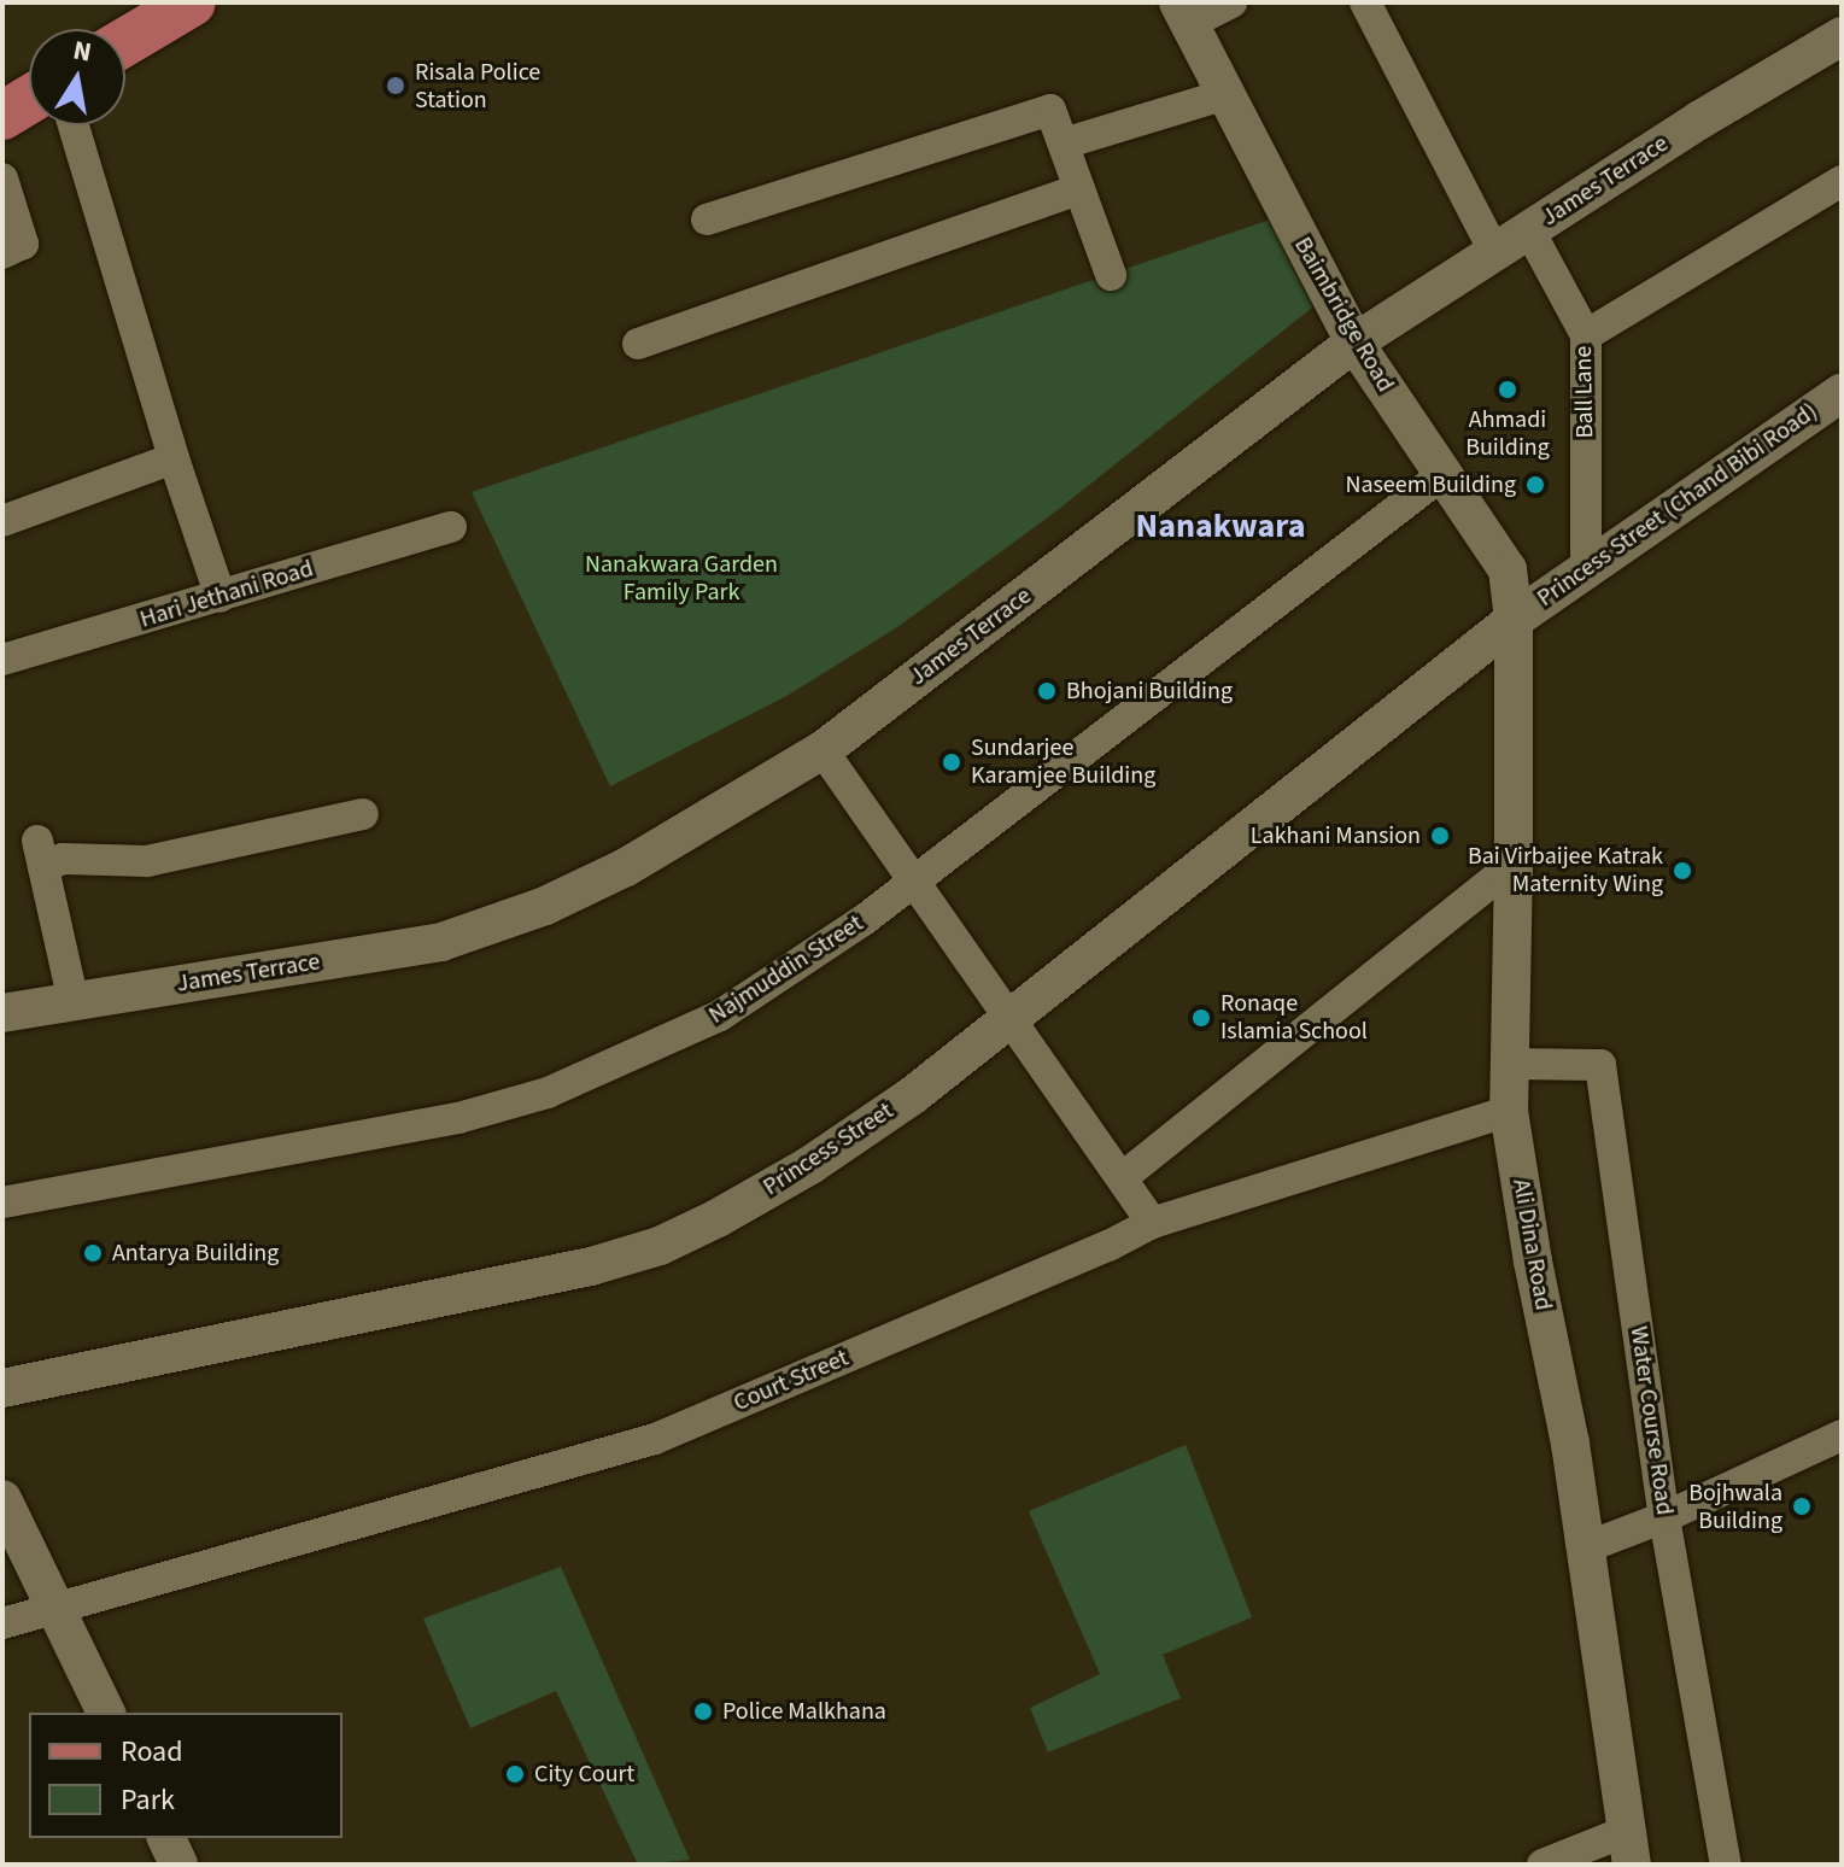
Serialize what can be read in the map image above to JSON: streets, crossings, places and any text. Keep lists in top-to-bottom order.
{
  "streets": {
    "street": [
      "James Terrace",
      "Baimbridge Road",
      "Ball Lane",
      "Princess Street (Chand Bibi Road)",
      "Hari Jethani Road",
      "Najmuddin Street",
      "Princess Street",
      "Ali Dina Road",
      "Court Street",
      "Water Course Road"
    ]
  },
  "crossings": [
    ["James Terrace", "Baimbridge Road"],
    ["James Terrace", "Ball Lane"],
    ["Baimbridge Road", "Princess Street (Chand Bibi Road)"],
    ["Baimbridge Road", "Najmuddin Street"],
    ["Baimbridge Road", "Princess Street"],
    ["Baimbridge Road", "Ali Dina Road"],
    ["Ball Lane", "Princess Street (Chand Bibi Road)"],
    ["Princess Street (Chand Bibi Road)", "Princess Street"],
    ["Princess Street (Chand Bibi Road)", "Ali Dina Road"],
    ["Princess Street", "Ali Dina Road"],
    ["Ali Dina Road", "Court Street"],
    ["Ali Dina Road", "Water Course Road"]
  ],
  "districts": ["Nanakwara"],
  "parks": ["Nanakwara Garden Family Park"],
  "places": [
    "Risala Police Station",
    "Ahmadi Building",
    "Naseem Building",
    "Bhojani Building",
    "Sundarjee Karamjee Building",
    "Lakhani Mansion",
    "Bai Virbaijee Katrak Maternity Wing",
    "Ronaqe Islamia School",
    "Antarya Building",
    "Bojhwala Building",
    "Police Malkhana",
    "City Court"
  ],
  "legend": ["Road", "Park"],
  "north": "top"
}
